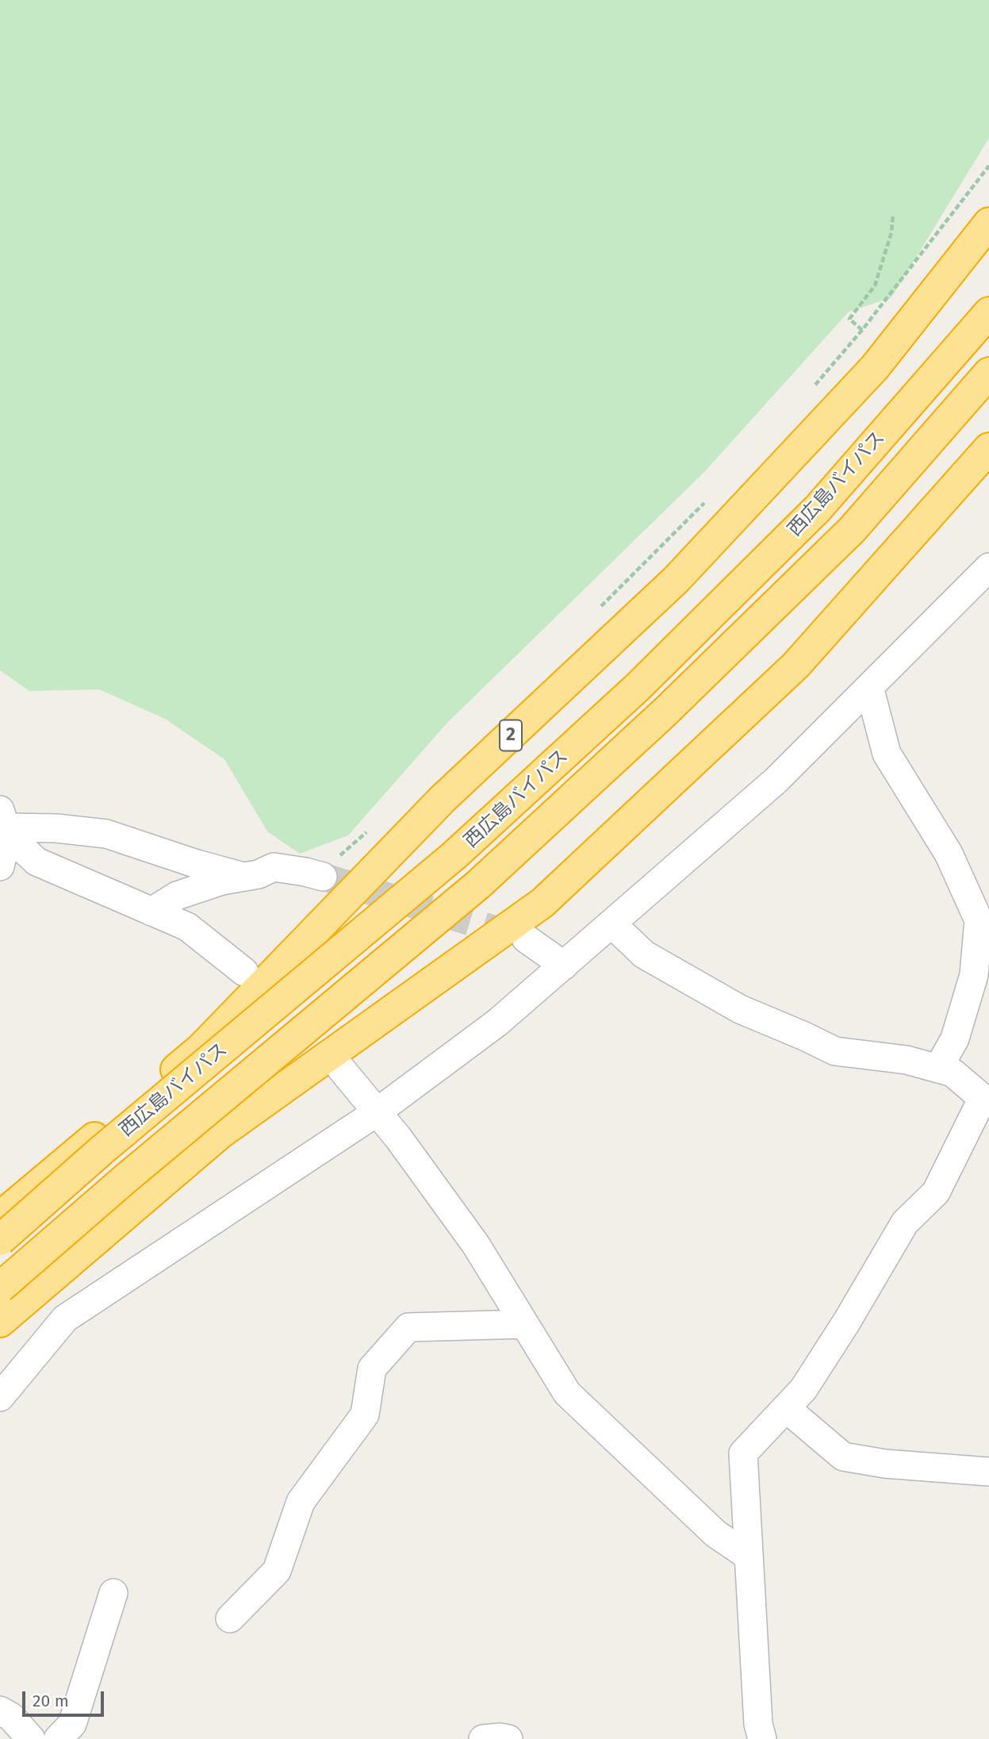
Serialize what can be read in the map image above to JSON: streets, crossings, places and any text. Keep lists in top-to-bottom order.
{
  "streets": {
    "highway": ["西広島バイパス", "2"]
  },
  "scale_bar": "20 m"
}
